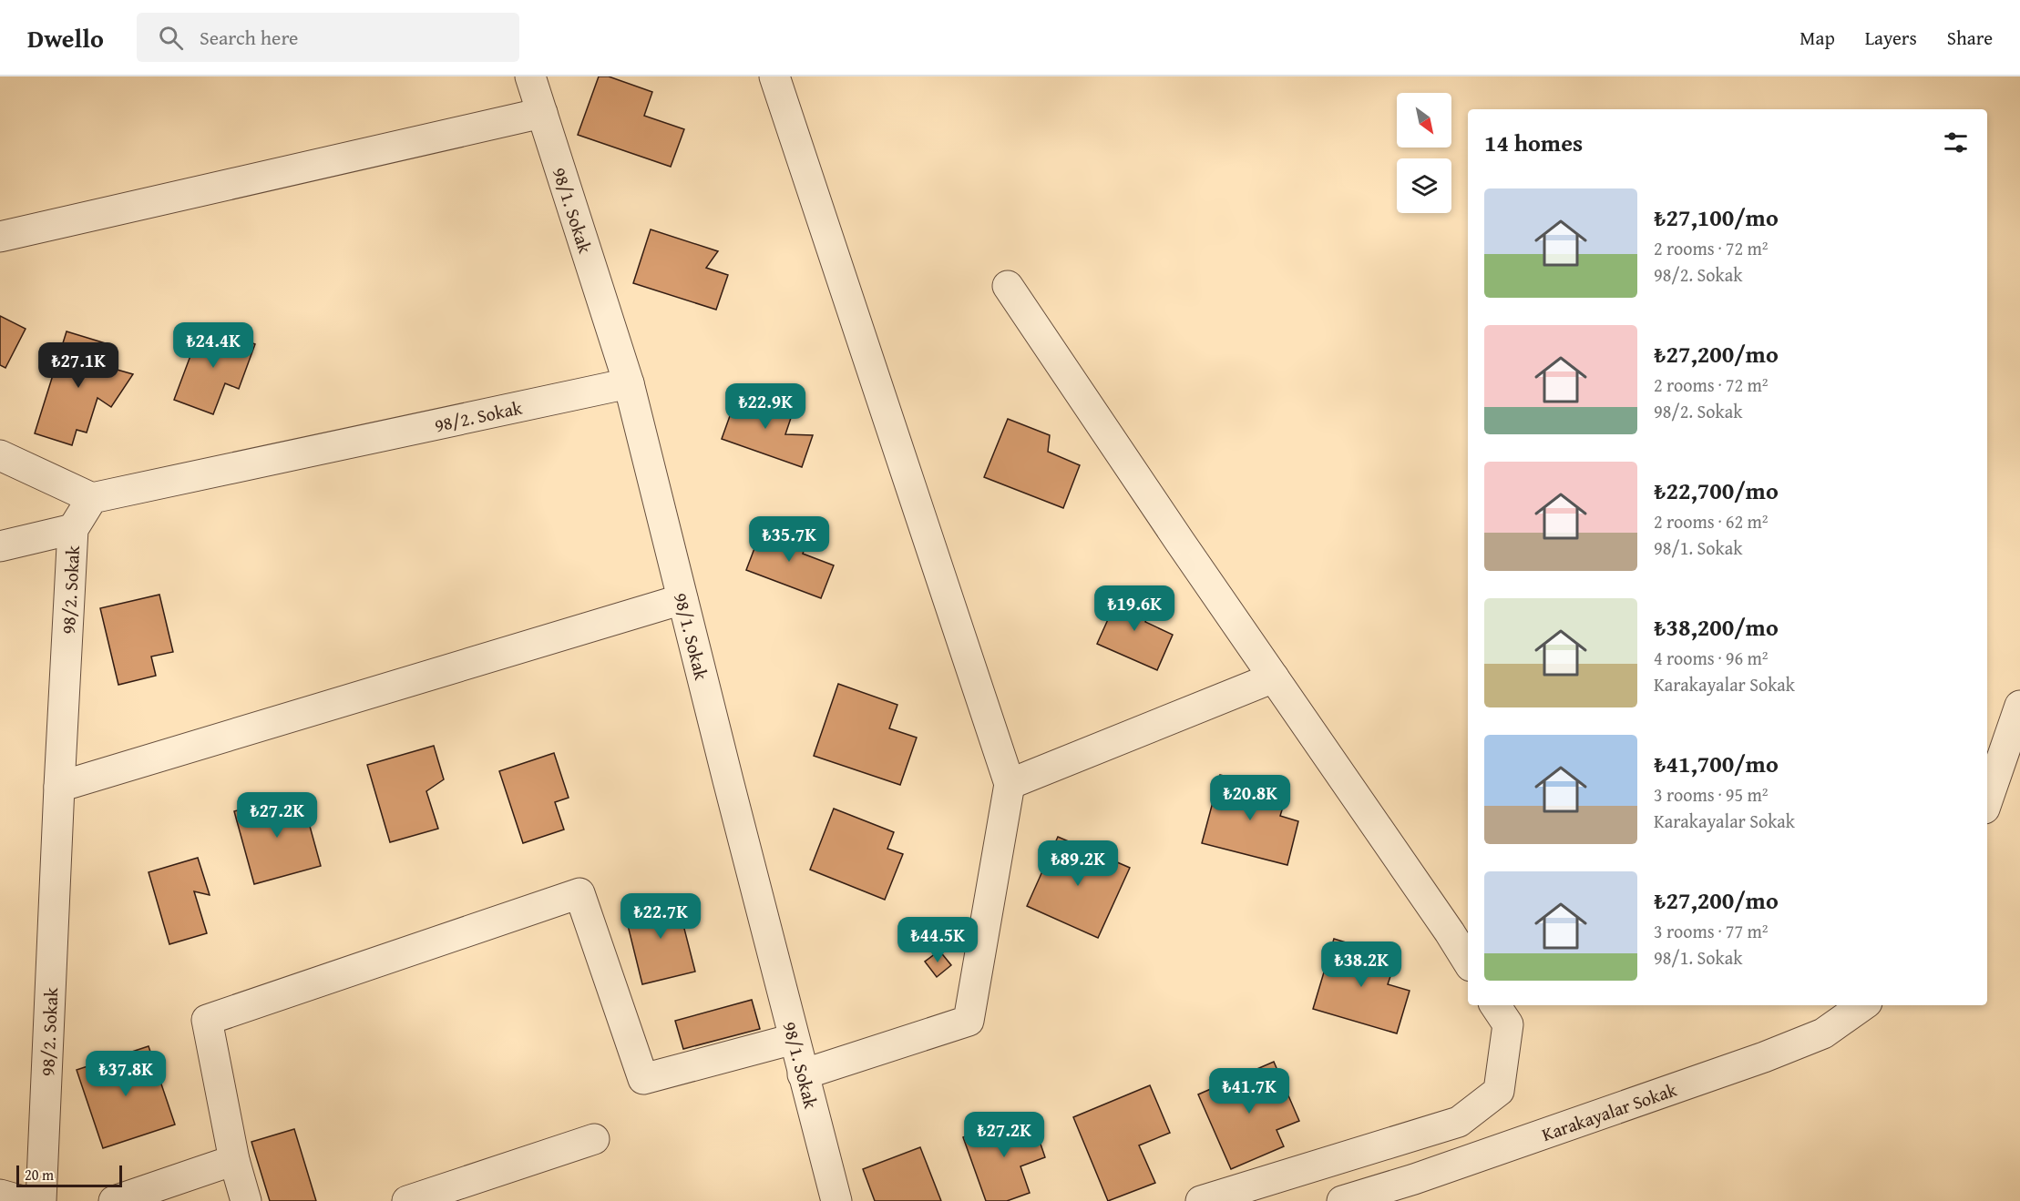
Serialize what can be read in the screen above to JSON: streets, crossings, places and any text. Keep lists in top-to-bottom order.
{
  "streets": {
    "street": ["98/1. Sokak", "98/2. Sokak", "Karakayalar Sokak"]
  },
  "crossings": [
    ["98/1. Sokak", "98/2. Sokak"]
  ],
  "scale_bar": "20 m",
  "north": "bottom right",
  "page": {
    "header": "Dwello",
    "search": "Search here",
    "nav": ["Map", "Layers", "Share"],
    "heading": "14 homes",
    "list": [
      {
        "name": "₺27,100/mo",
        "note": "2 rooms · 72 m² · 98/2. Sokak"
      },
      {
        "name": "₺27,200/mo",
        "note": "2 rooms · 72 m² · 98/2. Sokak"
      },
      {
        "name": "₺22,700/mo",
        "note": "2 rooms · 62 m² · 98/1. Sokak"
      },
      {
        "name": "₺38,200/mo",
        "note": "4 rooms · 96 m² · Karakayalar Sokak"
      },
      {
        "name": "₺41,700/mo",
        "note": "3 rooms · 95 m² · Karakayalar Sokak"
      },
      {
        "name": "₺27,200/mo",
        "note": "3 rooms · 77 m² · 98/1. Sokak"
      }
    ],
    "price": [
      "₺24.4K",
      "₺27.1K",
      "₺22.9K",
      "₺35.7K",
      "₺19.6K",
      "₺20.8K",
      "₺27.2K",
      "₺89.2K",
      "₺22.7K",
      "₺44.5K",
      "₺38.2K",
      "₺37.8K",
      "₺41.7K",
      "₺27.2K"
    ],
    "scale": "20 m"
  }
}
